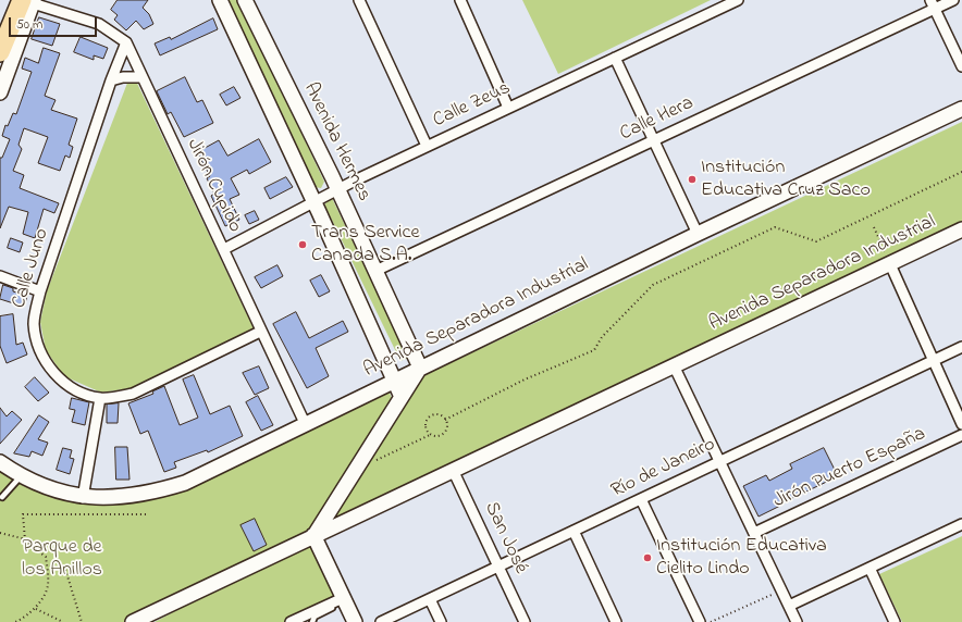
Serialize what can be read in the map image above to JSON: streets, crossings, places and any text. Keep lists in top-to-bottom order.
{
  "streets": {
    "main road": ["Avenida Hermes", "Avenida Separadora Industrial"],
    "street": [
      "Calle Zeus",
      "Calle Hera",
      "Jirón Cupido",
      "Calle Juno",
      "Río de Janeiro",
      "Jirón Puerto España",
      "San José"
    ]
  },
  "crossings": [
    ["Calle Zeus", "Avenida Hermes"],
    ["Calle Zeus", "Jirón Cupido"],
    ["Calle Hera", "Avenida Hermes"],
    ["Avenida Hermes", "Avenida Separadora Industrial"],
    ["Jirón Cupido", "Calle Juno"],
    ["Jirón Cupido", "Avenida Separadora Industrial"],
    ["Avenida Separadora Industrial", "San José"],
    ["Río de Janeiro", "San José"]
  ],
  "parks": ["Parque de los Anillos"],
  "places": ["Institución Educativa Cruz Saco", "Trans Service Canada S.A.", "Institución Educativa Cielito Lindo"],
  "scale_bar": "50 m"
}
